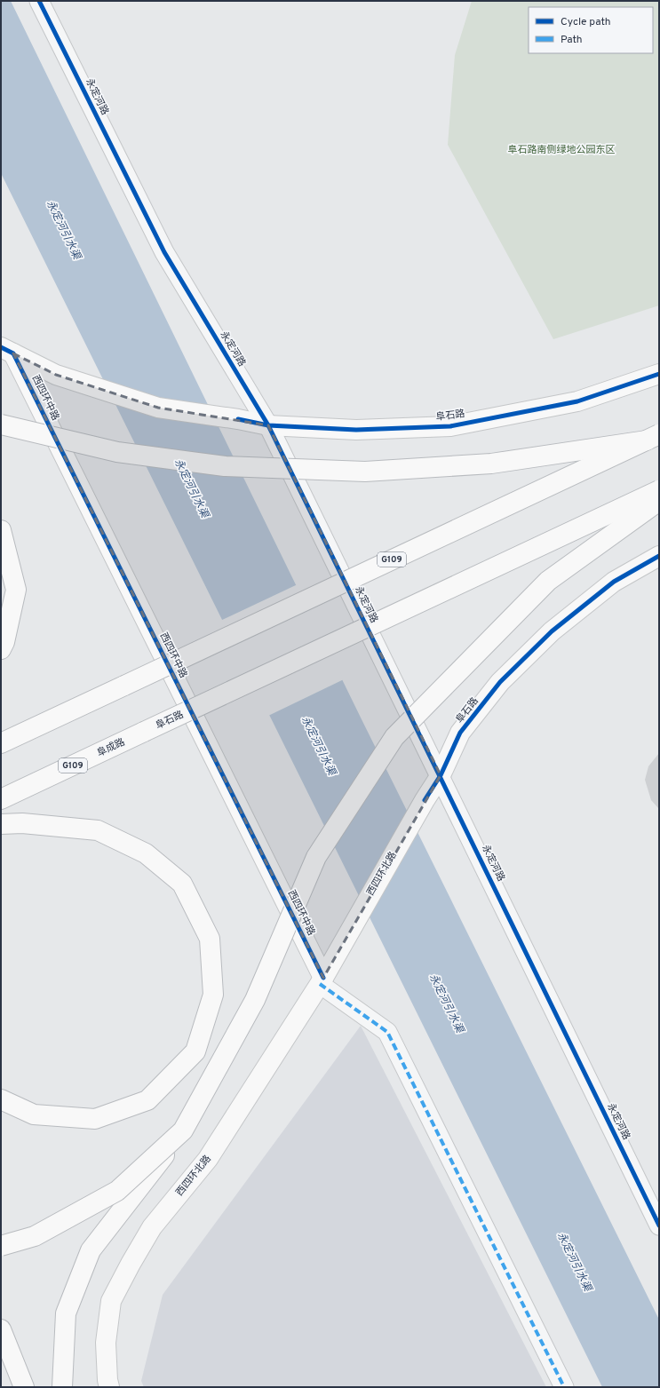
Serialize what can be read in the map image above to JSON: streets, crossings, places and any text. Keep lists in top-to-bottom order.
{
  "streets": {
    "main road": [
      "西四环中路",
      "阜石路",
      "G109",
      "阜成路",
      "西四环北路"
    ],
    "street": ["永定河路"]
  },
  "crossings": [
    ["永定河路", "阜石路"],
    ["西四环中路", "阜石路"],
    ["西四环中路", "西四环北路"],
    ["阜石路", "阜成路"],
    ["阜石路", "西四环北路"]
  ],
  "water": ["永定河引水渠"],
  "parks": ["阜石路南侧绿地公园东区"],
  "legend": ["Cycle path", "Path"]
}
